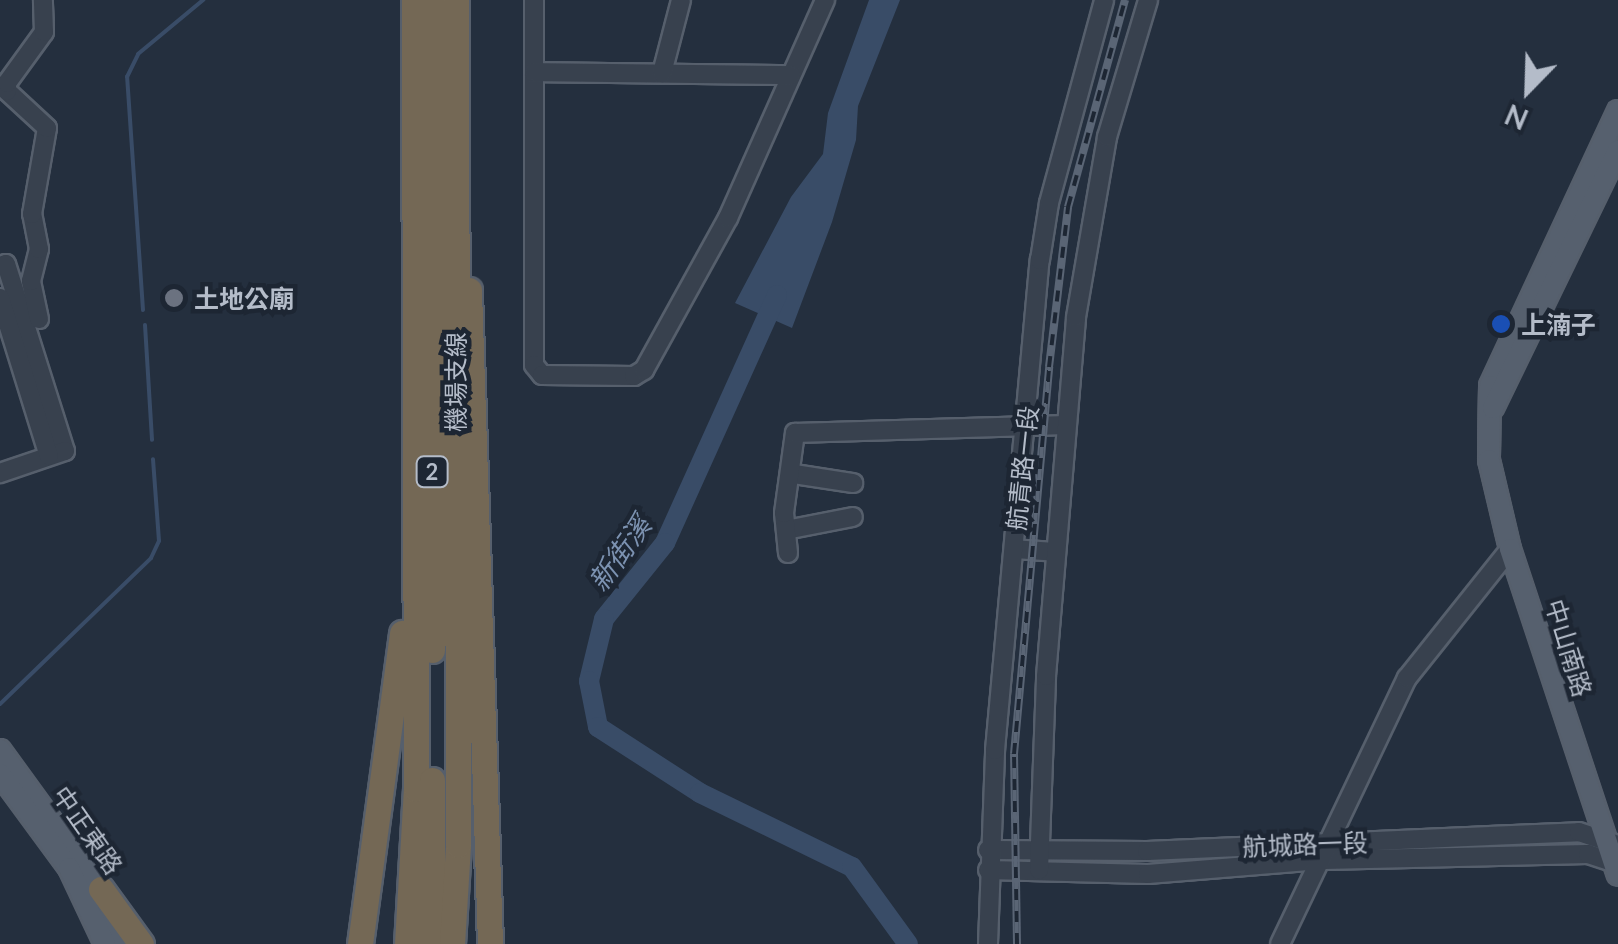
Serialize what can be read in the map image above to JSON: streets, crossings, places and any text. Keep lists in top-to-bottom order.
{
  "streets": {
    "highway": ["機場支線", "2"],
    "main road": ["中山南路", "中正東路"],
    "street": ["航青路一段", "航城路一段"]
  },
  "crossings": [
    ["航青路一段", "航城路一段"],
    ["中山南路", "航城路一段"]
  ],
  "water": ["新街溪"],
  "places": ["土地公廟", "上湳子"],
  "north": "bottom left"
}
